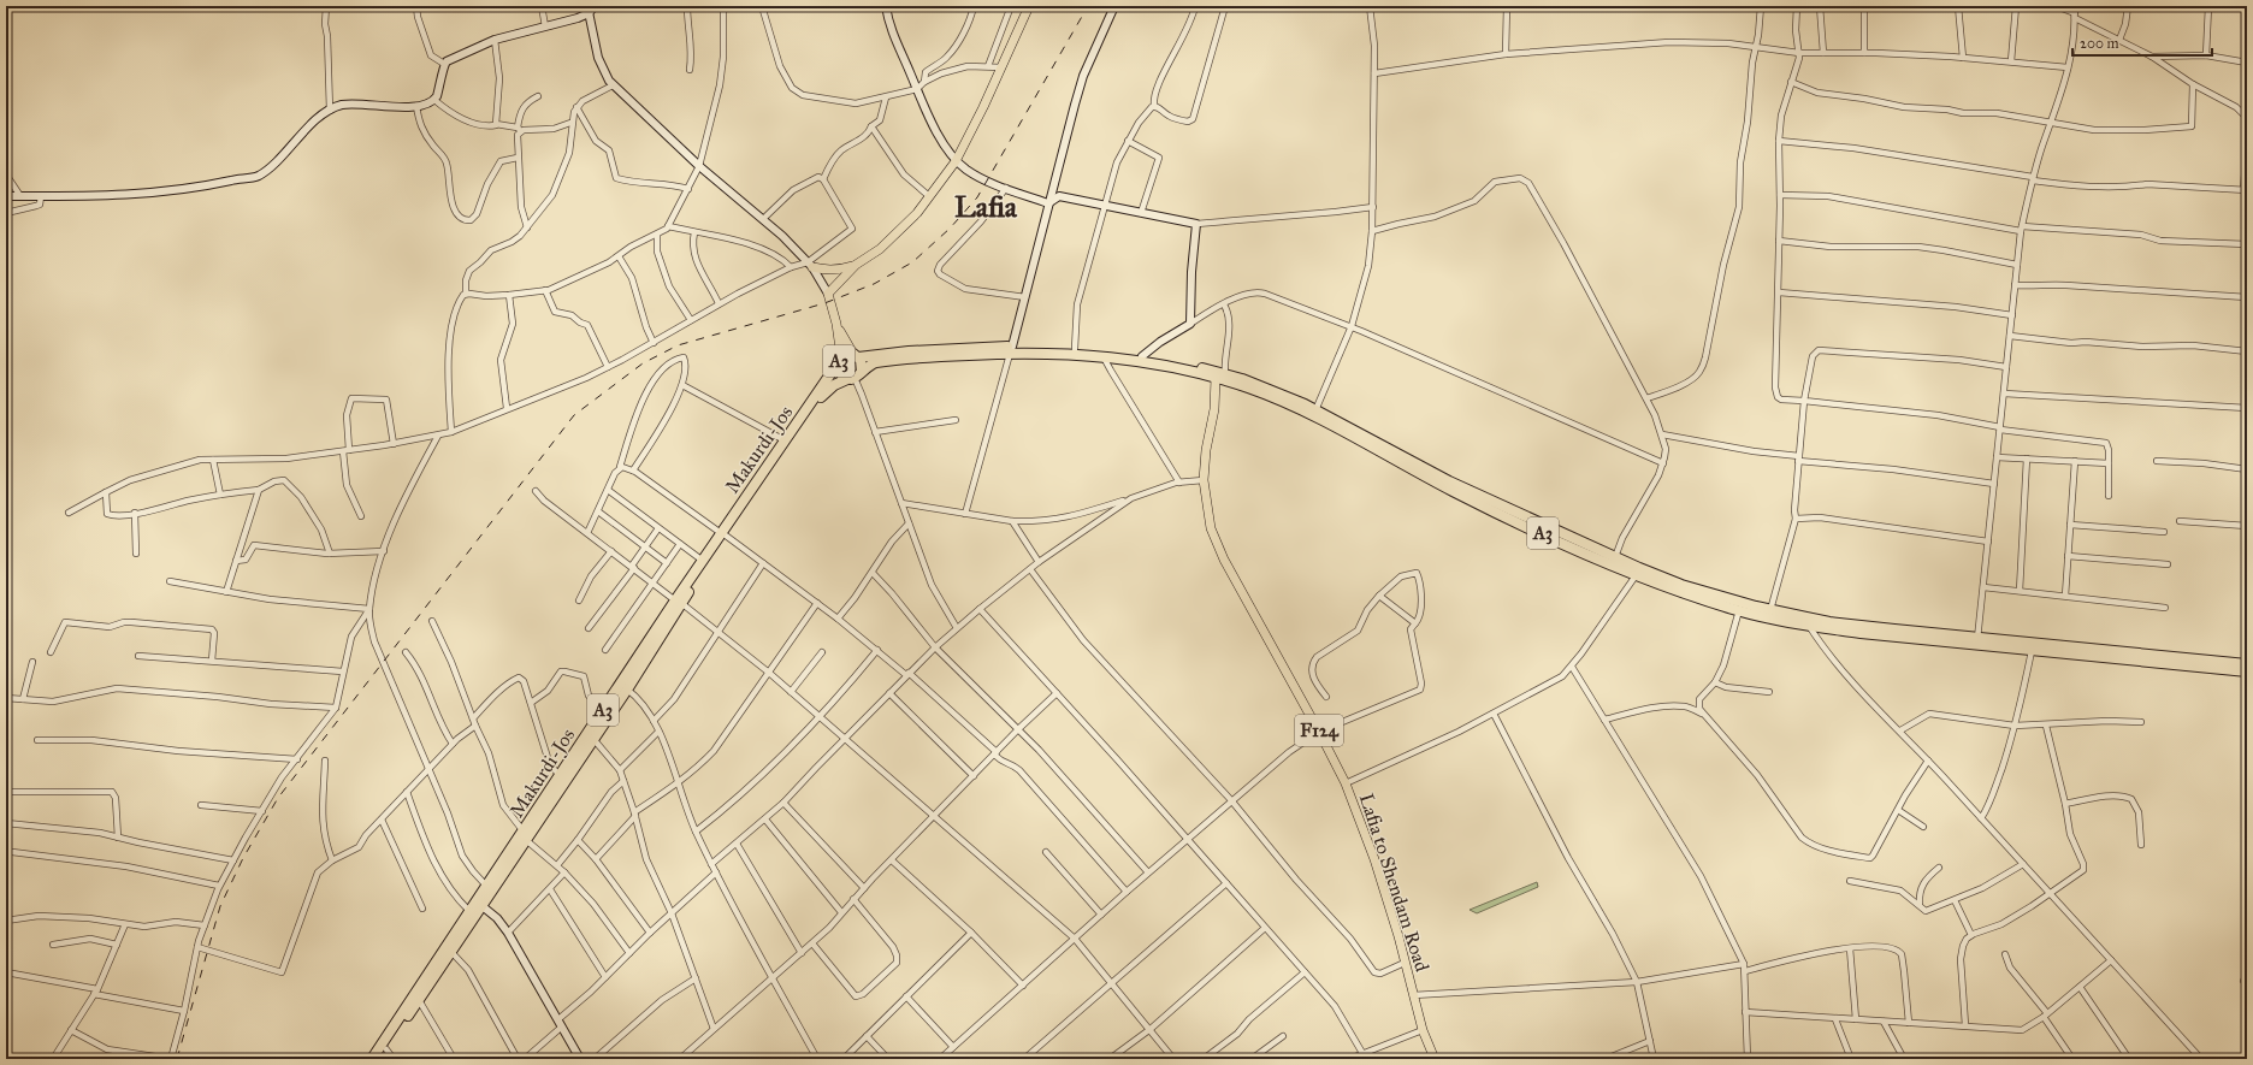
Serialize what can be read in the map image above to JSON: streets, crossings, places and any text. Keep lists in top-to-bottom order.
{
  "streets": {
    "highway": ["A3", "Makurdi-Jos"],
    "main road": ["F124", "Lafia to Shendam Road"]
  },
  "crossings": [
    ["A3", "Makurdi-Jos"],
    ["A3", "Lafia to Shendam Road"]
  ],
  "districts": ["Lafia"],
  "scale_bar": "200 m"
}
